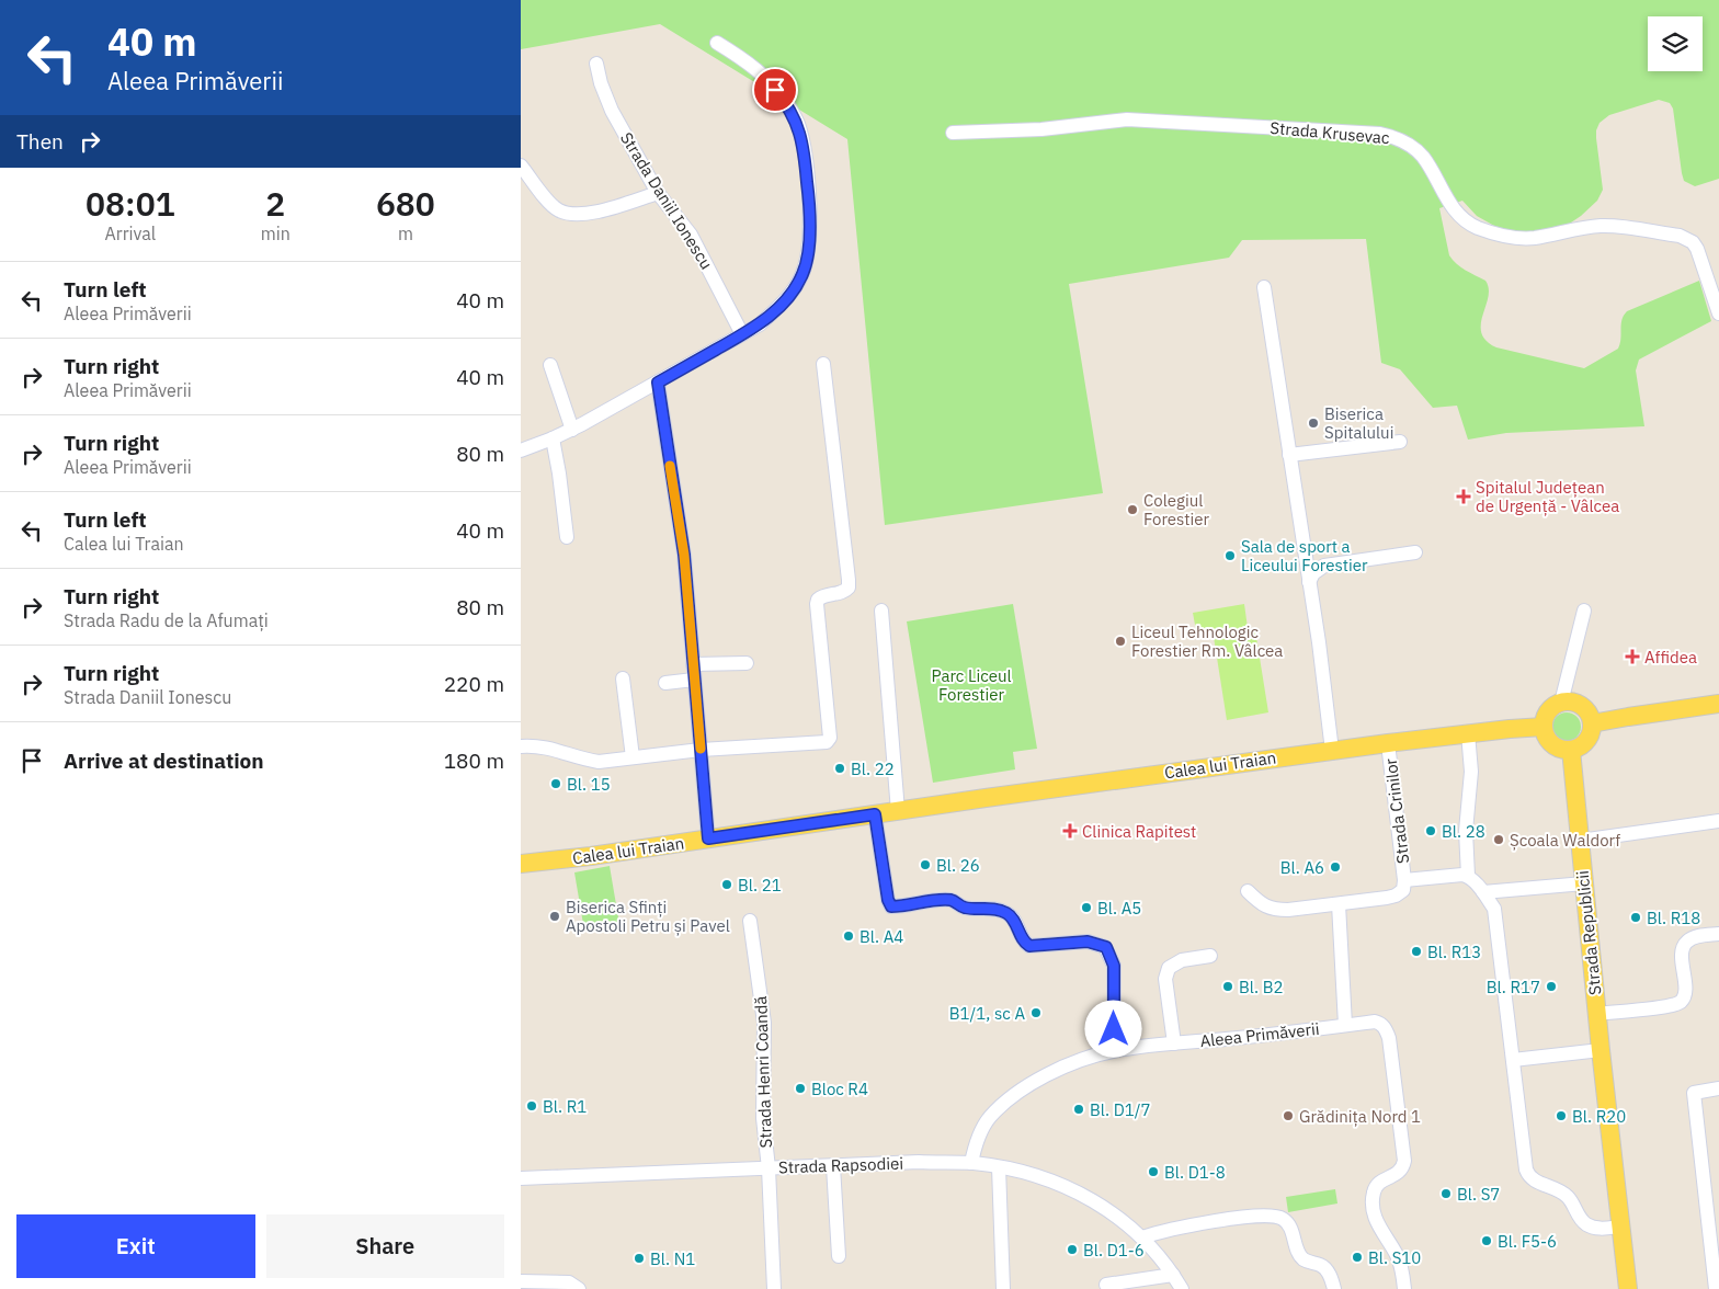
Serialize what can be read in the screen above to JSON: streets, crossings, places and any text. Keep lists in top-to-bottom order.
{
  "streets": {
    "main road": ["Calea lui Traian", "Strada Republicii"],
    "street": [
      "Strada Krusevac",
      "Strada Daniil Ionescu",
      "Strada Crinilor",
      "Aleea Primăverii",
      "Strada Henri Coandă",
      "Strada Rapsodiei"
    ]
  },
  "crossings": [
    ["Calea lui Traian", "Strada Crinilor"],
    ["Calea lui Traian", "Strada Republicii"],
    ["Aleea Primăverii", "Strada Rapsodiei"],
    ["Strada Henri Coandă", "Strada Rapsodiei"]
  ],
  "parks": ["Parc Liceul Forestier"],
  "places": {
    "other": [
      "Biserica Spitalului",
      "Colegiul Forestier",
      "Sala de sport a Liceului Forestier",
      "Liceul Tehnologic Forestier Rm. Vâlcea",
      "Bl. 22",
      "Bl. 15",
      "Bl. 28",
      "Școala Waldorf",
      "Bl. 26",
      "Bl. A6",
      "Bl. 21",
      "Bl. A5",
      "Biserica Sfinți Apostoli Petru și Pavel",
      "Bl. R18",
      "Bl. A4",
      "Bl. R13",
      "Bl. B2",
      "Bl. R17",
      "B1/1, sc A",
      "Bloc R4",
      "Bl. R1",
      "Bl. D1/7",
      "Grădinița Nord 1",
      "Bl. R20",
      "Bl. D1-8",
      "Bl. S7",
      "Bl. F5-6",
      "Bl. D1-6",
      "Bl. S10",
      "Bl. N1"
    ],
    "health": ["Spitalul Județean de Urgență - Vâlcea", "Affidea", "Clinica Rapitest"]
  },
  "page": {
    "turn": ["40 m", "Aleea Primăverii"],
    "then": "Then",
    "eta": [
      "08:01",
      "Arrival",
      "2",
      "min",
      "680",
      "m"
    ],
    "list": [
      {
        "name": "Turn left",
        "note": "Aleea Primăverii",
        "value": "40 m"
      },
      {
        "name": "Turn right",
        "note": "Aleea Primăverii",
        "value": "40 m"
      },
      {
        "name": "Turn right",
        "note": "Aleea Primăverii",
        "value": "80 m"
      },
      {
        "name": "Turn left",
        "note": "Calea lui Traian",
        "value": "40 m"
      },
      {
        "name": "Turn right",
        "note": "Strada Radu de la Afumați",
        "value": "80 m"
      },
      {
        "name": "Turn right",
        "note": "Strada Daniil Ionescu",
        "value": "220 m"
      },
      {
        "name": "Arrive at destination",
        "value": "180 m"
      }
    ],
    "buttons": ["Exit", "Share"]
  }
}
